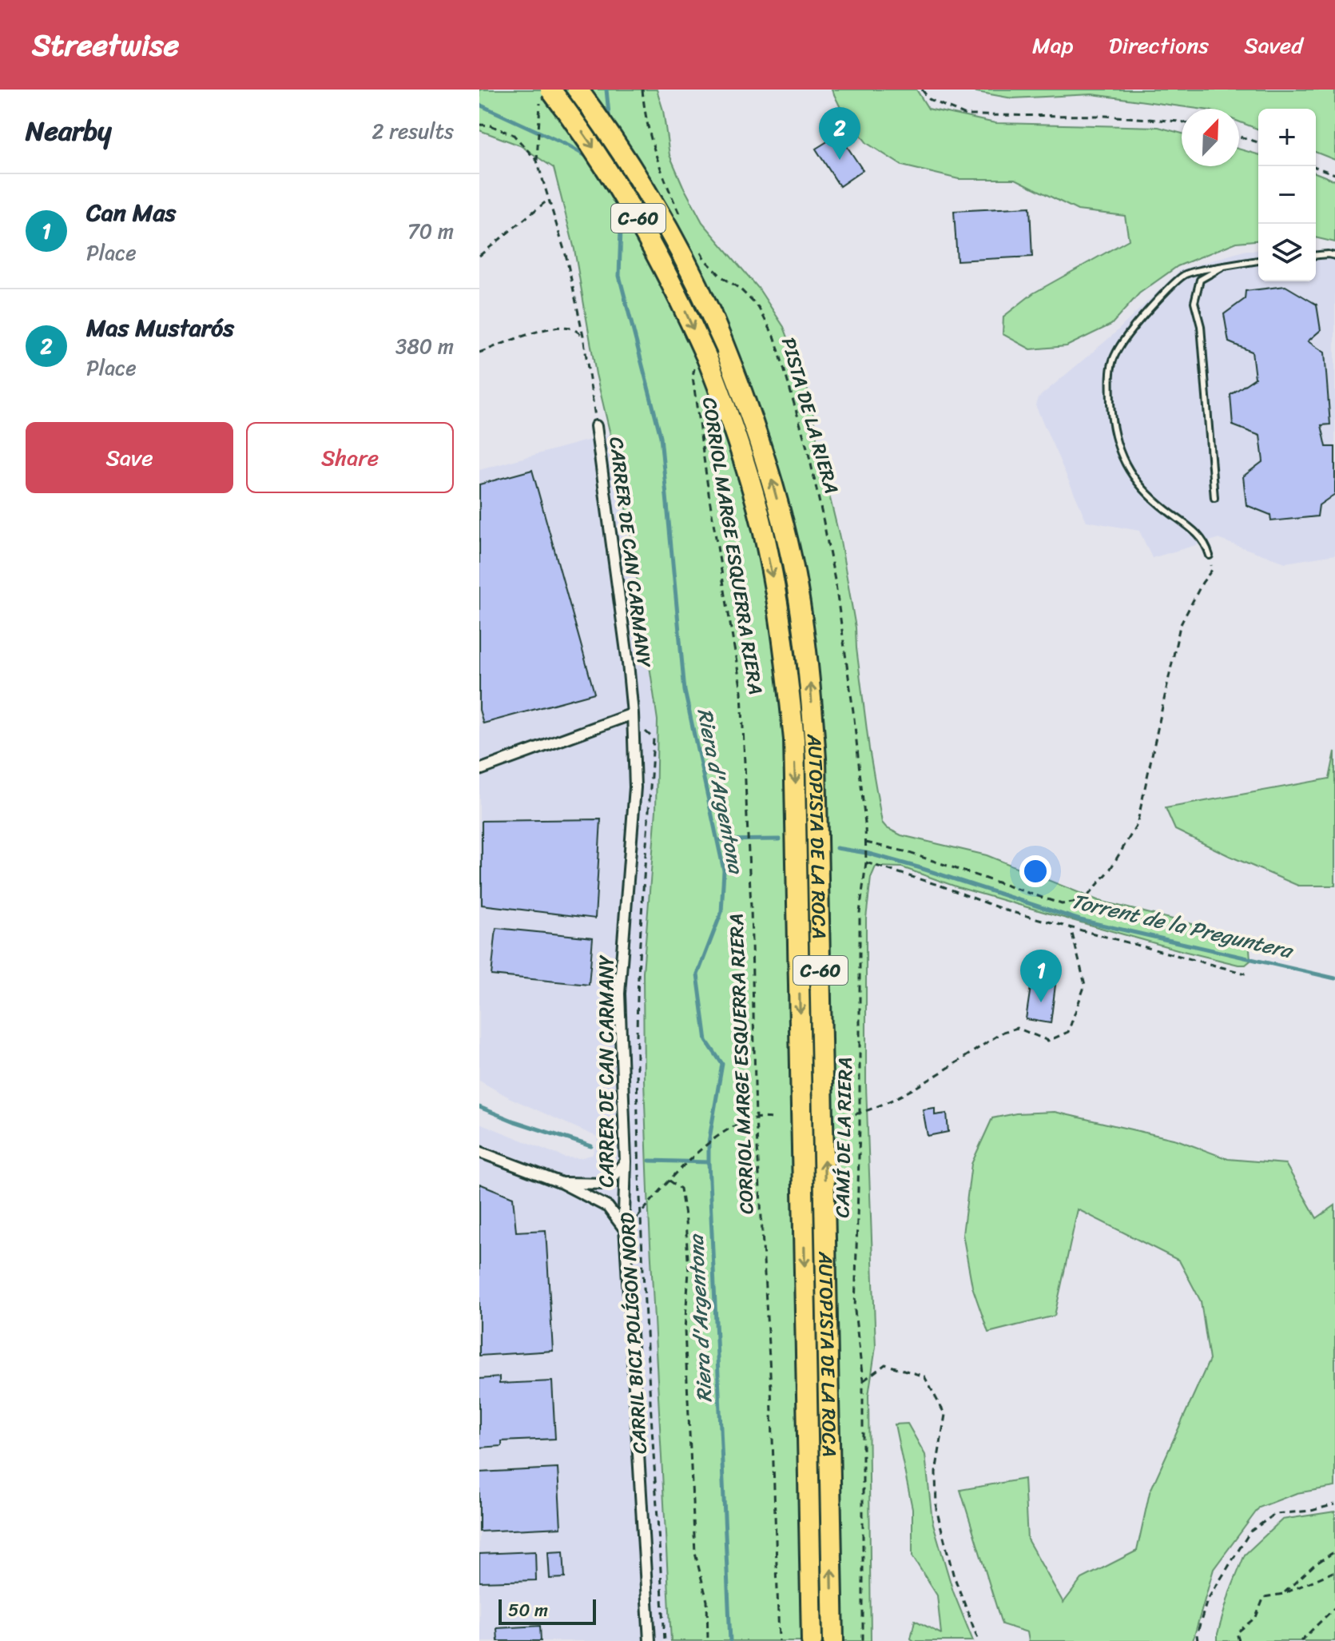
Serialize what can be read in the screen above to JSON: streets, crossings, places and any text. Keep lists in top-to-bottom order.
{
  "streets": {
    "highway": ["C-60", "AUTOPISTA DE LA ROCA"],
    "street": ["CARRER DE CAN CARMANY"],
    "path": [
      "PISTA DE LA RIERA",
      "CORRIOL MARGE ESQUERRA RIERA",
      "CAMÍ DE LA RIERA",
      "CARRIL BICI POLÍGON NORD"
    ]
  },
  "crossings": [
    ["C-60", "CORRIOL MARGE ESQUERRA RIERA"],
    ["C-60", "AUTOPISTA DE LA ROCA"],
    ["PISTA DE LA RIERA", "CAMÍ DE LA RIERA"],
    ["CORRIOL MARGE ESQUERRA RIERA", "AUTOPISTA DE LA ROCA"]
  ],
  "water": ["Riera d'Argentona", "Torrent de la Preguntera"],
  "scale_bar": "50 m",
  "north": "top right",
  "page": {
    "header": "Streetwise",
    "nav": ["Map", "Directions", "Saved"],
    "heading": ["Nearby", "2 results"],
    "pins": ["2", "1"],
    "map_buttons": ["+", "−"],
    "list": [
      {
        "mark": "1",
        "name": "Can Mas",
        "note": "Place",
        "value": "70 m"
      },
      {
        "mark": "2",
        "name": "Mas Mustarós",
        "note": "Place",
        "value": "380 m"
      }
    ],
    "buttons": ["Save", "Share"],
    "scale": "50 m"
  }
}
